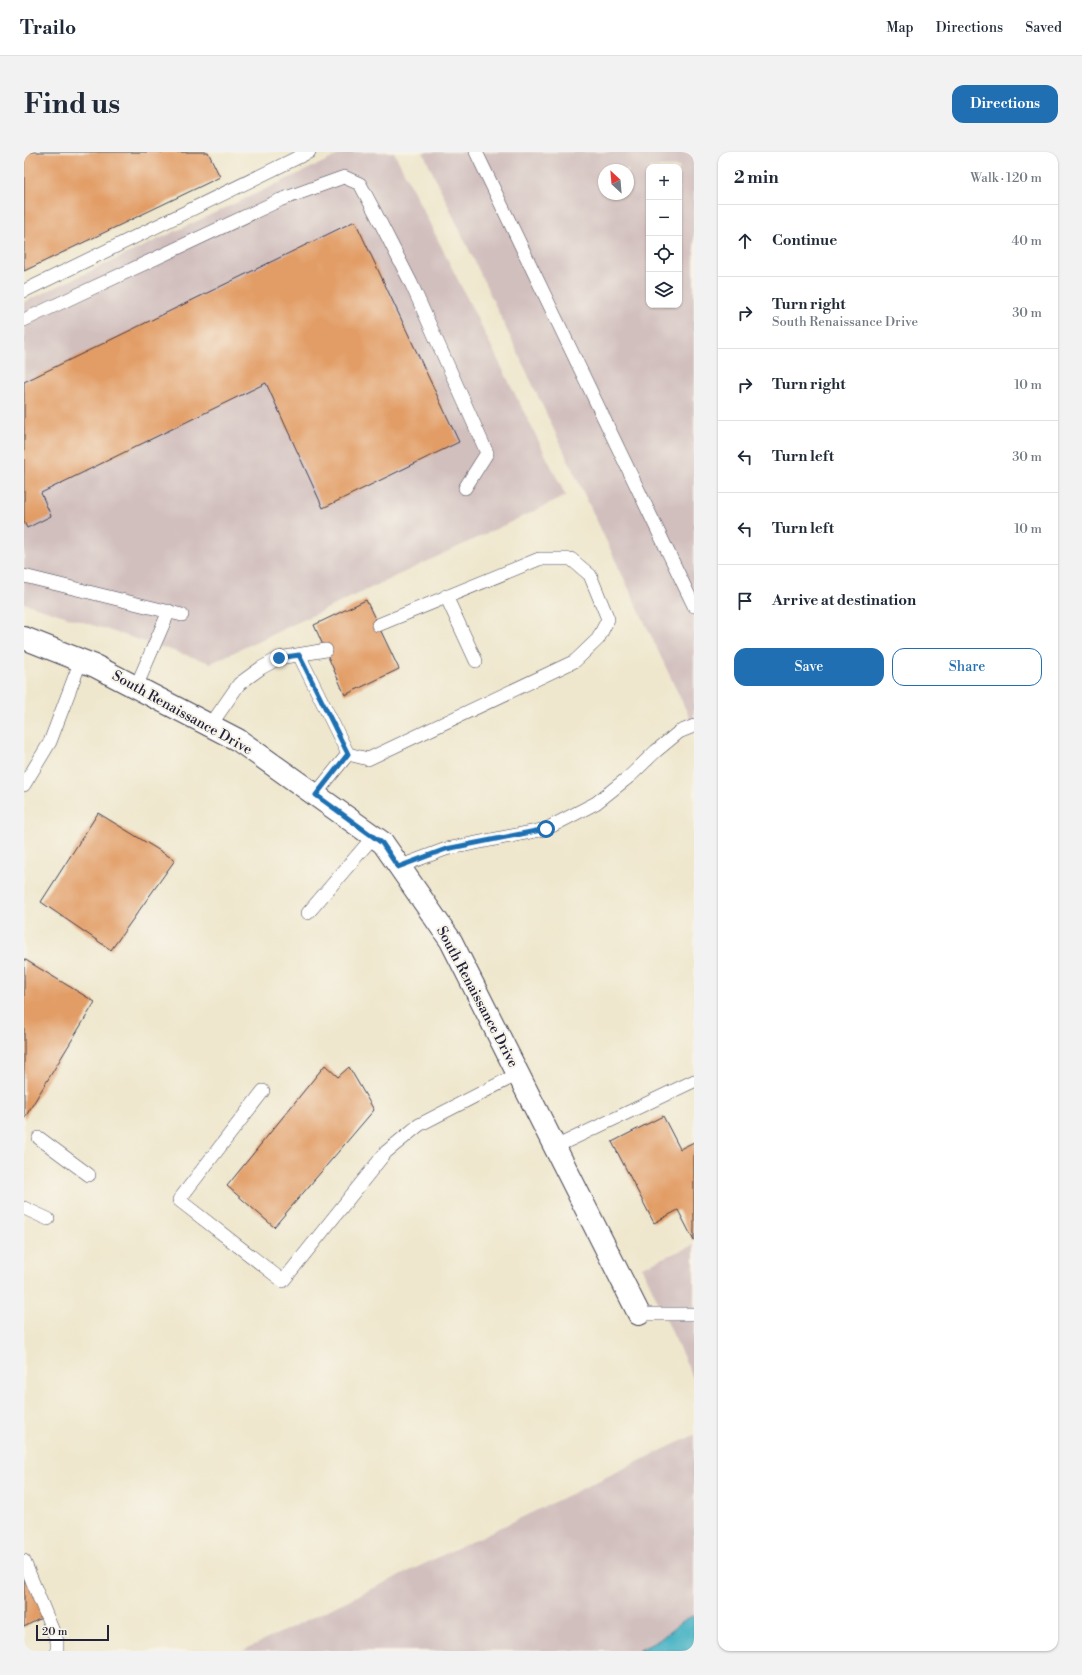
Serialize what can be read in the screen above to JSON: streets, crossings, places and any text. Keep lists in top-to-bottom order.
{
  "streets": {
    "street": ["South Renaissance Drive"]
  },
  "scale_bar": "20 m",
  "north": "top left",
  "page": {
    "header": "Trailo",
    "nav": ["Map", "Directions", "Saved"],
    "buttons": [
      "Directions",
      ["Save", "Share"]
    ],
    "title": "Find us",
    "heading": ["2 min", "Walk · 120 m"],
    "map_buttons": ["+", "−"],
    "list": [
      ["Continue", "40 m"],
      ["Turn right", "South Renaissance Drive", "30 m"],
      ["Turn right", "10 m"],
      ["Turn left", "30 m"],
      ["Turn left", "10 m"],
      "Arrive at destination"
    ],
    "scale": "20 m"
  }
}
